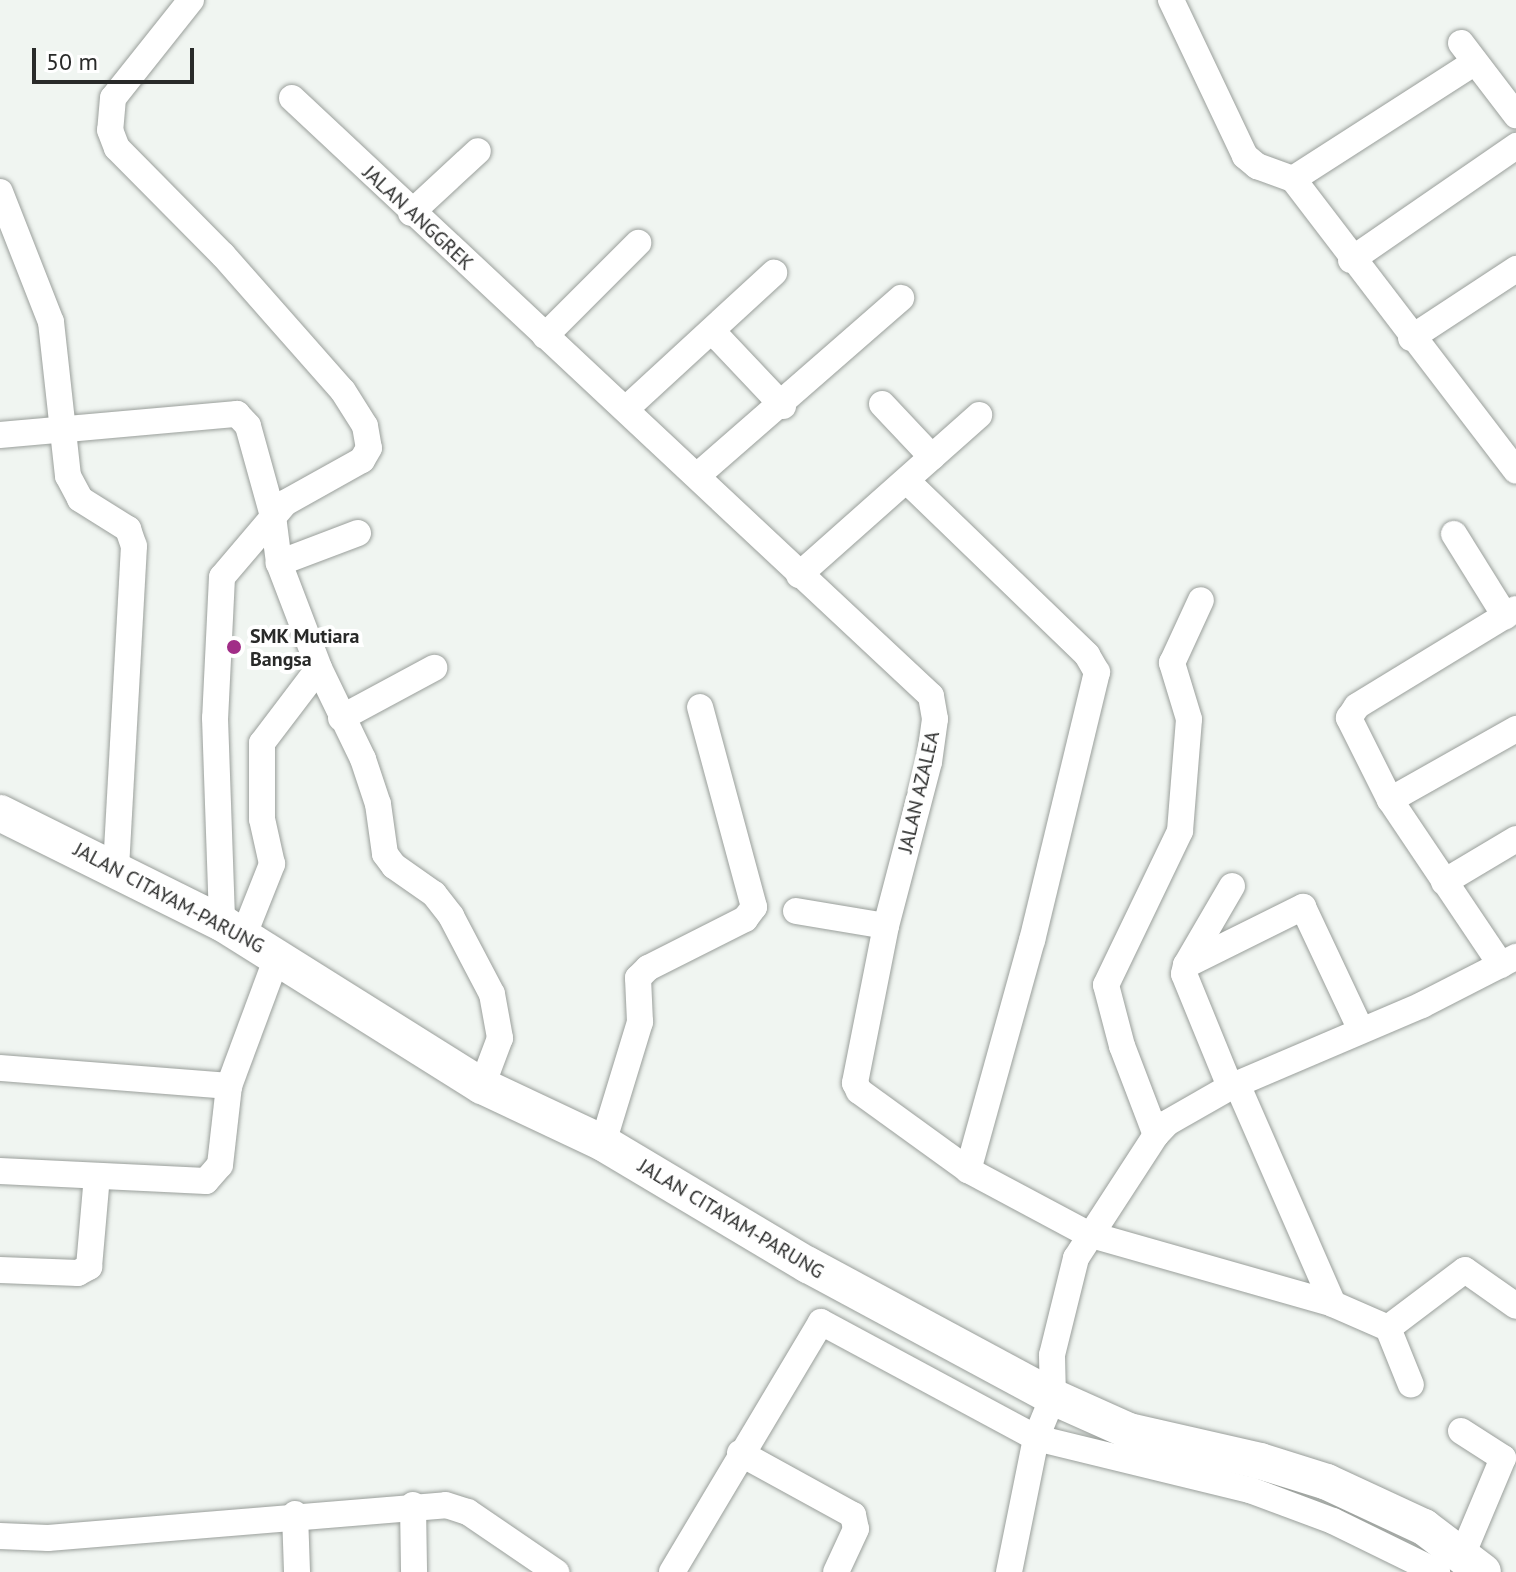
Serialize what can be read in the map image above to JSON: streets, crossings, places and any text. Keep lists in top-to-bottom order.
{
  "streets": {
    "main road": ["JALAN CITAYAM-PARUNG"],
    "street": ["JALAN ANGGREK", "JALAN AZALEA"]
  },
  "crossings": [
    ["JALAN ANGGREK", "JALAN AZALEA"]
  ],
  "places": ["SMK Mutiara Bangsa"],
  "scale_bar": "50 m"
}
